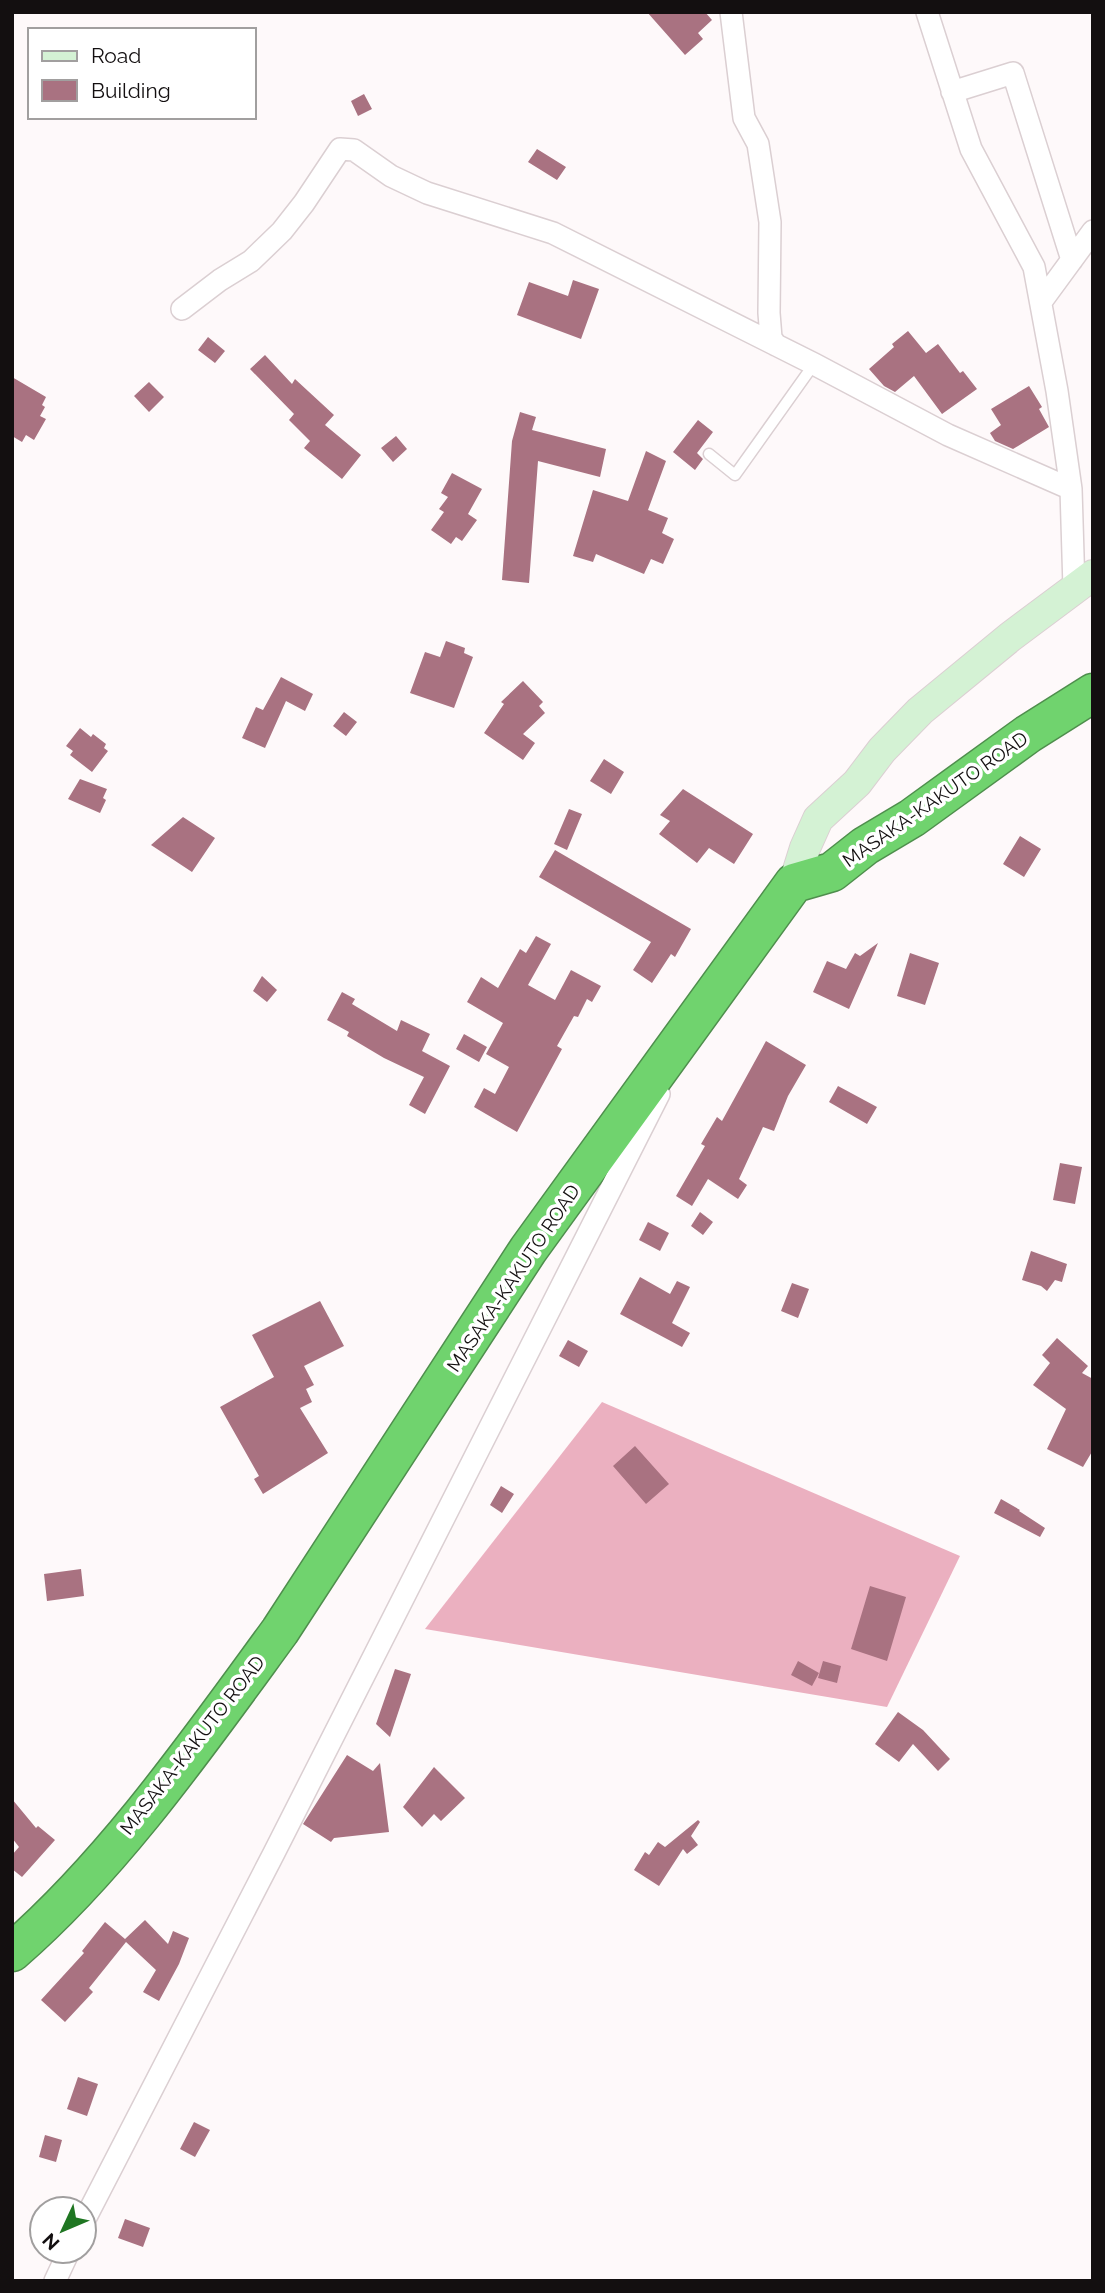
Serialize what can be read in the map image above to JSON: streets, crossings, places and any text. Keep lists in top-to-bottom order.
{
  "streets": {
    "highway": ["MASAKA-KAKUTO ROAD"]
  },
  "legend": ["Road", "Building"],
  "north": "bottom left"
}
